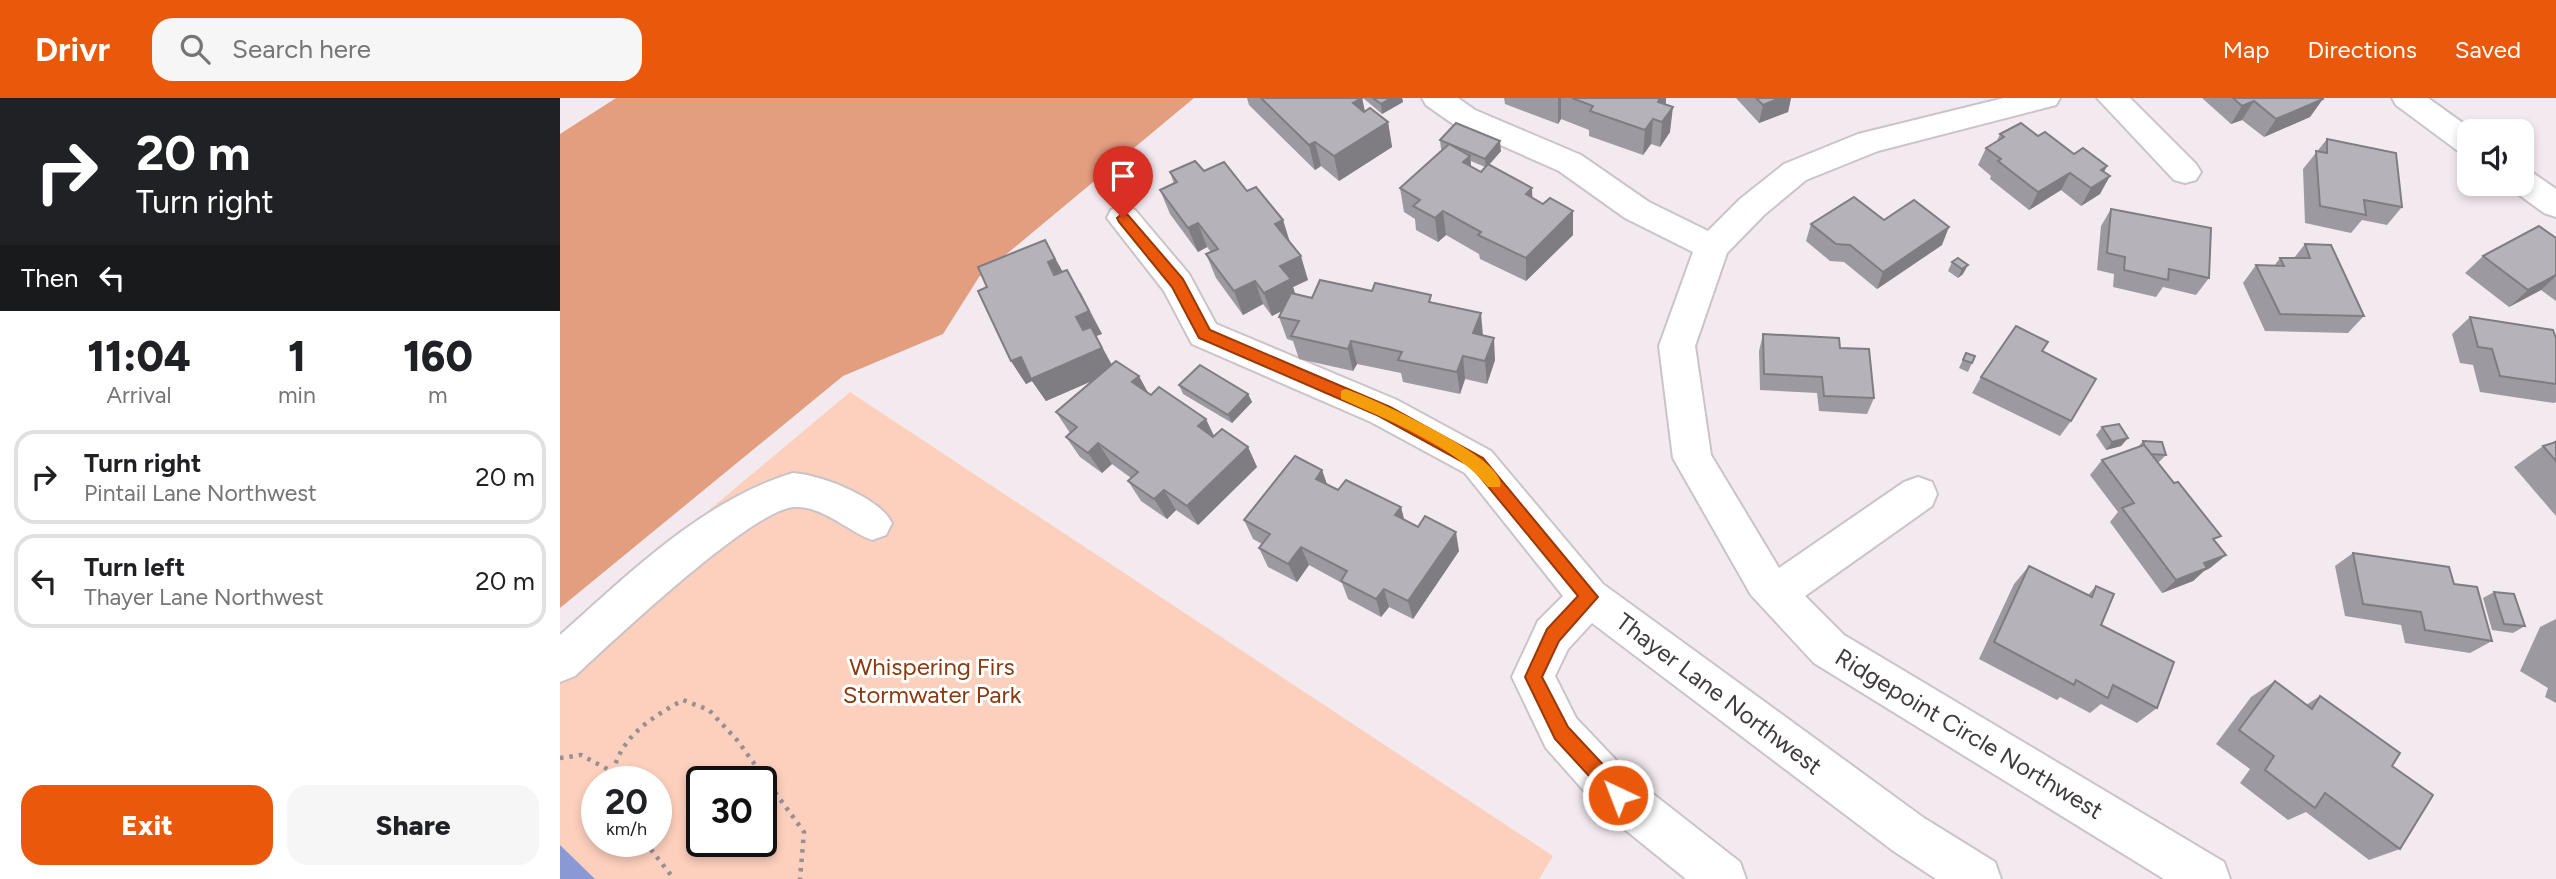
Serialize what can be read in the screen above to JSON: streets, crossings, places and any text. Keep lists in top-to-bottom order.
{
  "streets": {
    "street": ["Thayer Lane Northwest", "Ridgepoint Circle Northwest"]
  },
  "parks": ["Whispering Firs Stormwater Park"],
  "page": {
    "header": "Drivr",
    "search": "Search here",
    "nav": ["Map", "Directions", "Saved"],
    "turn": ["20 m", "Turn right"],
    "then": "Then",
    "eta": [
      "11:04",
      "Arrival",
      "1",
      "min",
      "160",
      "m"
    ],
    "list": [
      {
        "name": "Turn right",
        "note": "Pintail Lane Northwest",
        "value": "20 m"
      },
      {
        "name": "Turn left",
        "note": "Thayer Lane Northwest",
        "value": "20 m"
      }
    ],
    "speed": "20 km/h",
    "limit": "30",
    "buttons": ["Exit", "Share"]
  }
}
